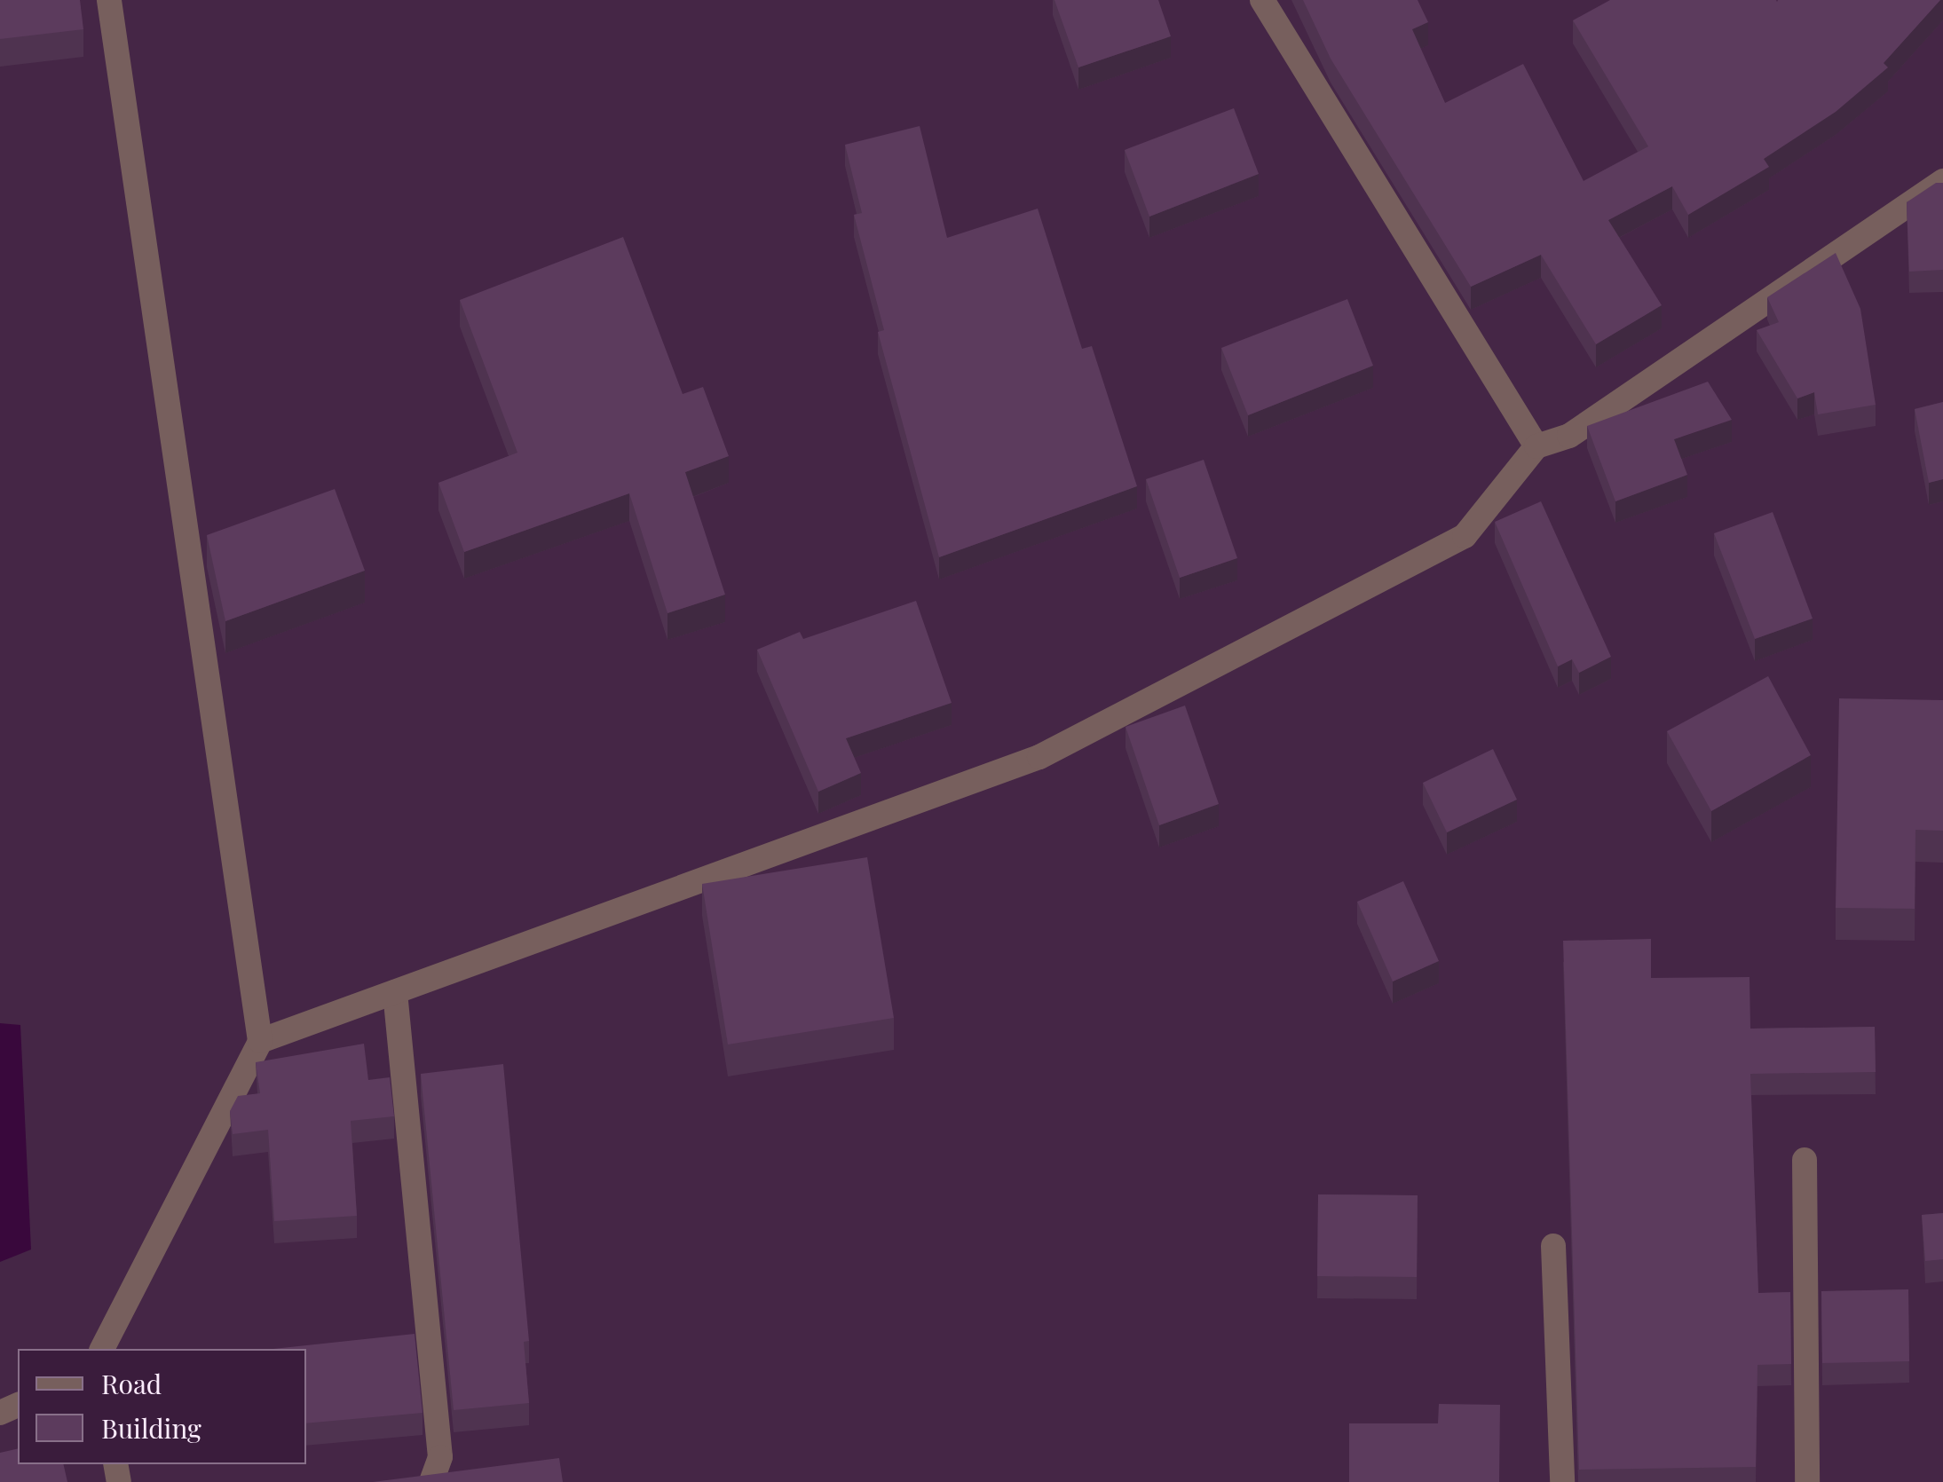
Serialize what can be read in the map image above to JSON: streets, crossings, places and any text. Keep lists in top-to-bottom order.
{
  "legend": ["Road", "Building"]
}
